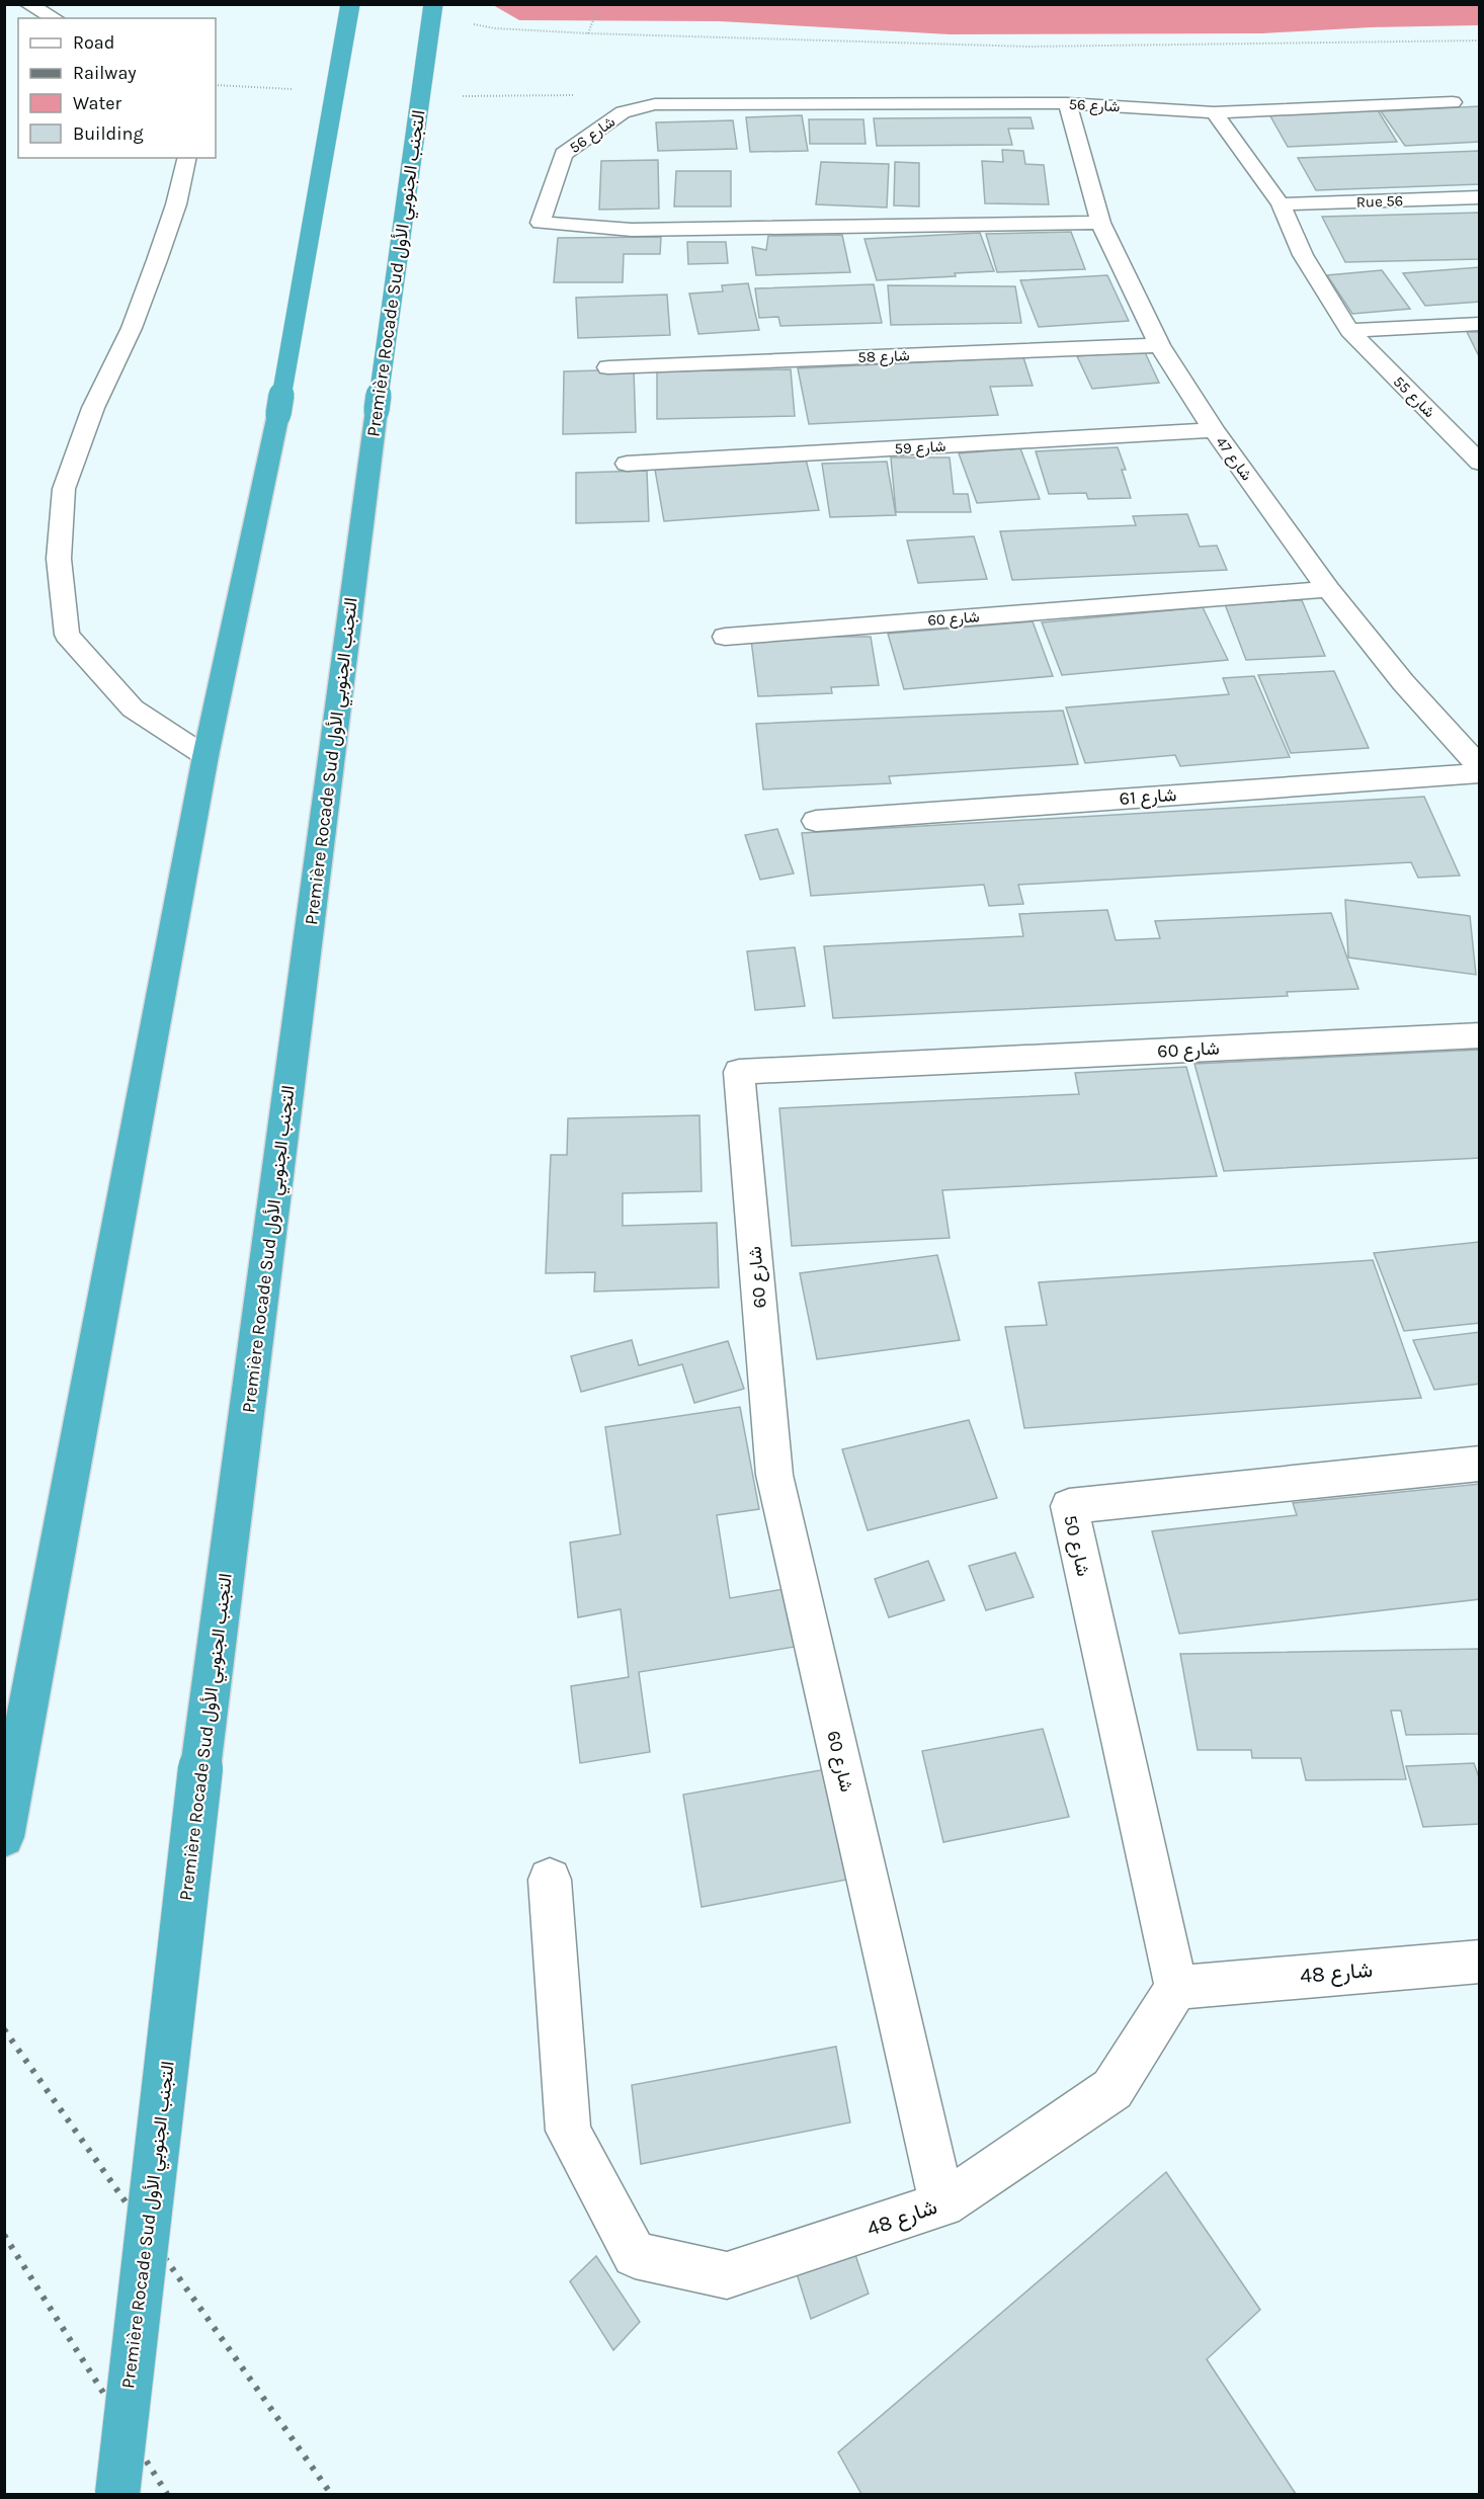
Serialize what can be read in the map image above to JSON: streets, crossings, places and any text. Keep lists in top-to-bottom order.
{
  "streets": {
    "highway": ["Première Rocade Sud التجنب الجنوبي الأول"],
    "street": [
      "شارع 56",
      "Rue 56",
      "شارع 58",
      "شارع 55",
      "شارع 59",
      "شارع 47",
      "شارع 60",
      "شارع 61",
      "شارع 50",
      "شارع 48"
    ]
  },
  "crossings": [
    ["شارع 56", "شارع 47"],
    ["Rue 56", "شارع 55"],
    ["شارع 58", "شارع 47"],
    ["شارع 59", "شارع 47"],
    ["شارع 47", "شارع 60"],
    ["شارع 60", "شارع 48"],
    ["شارع 50", "شارع 48"]
  ],
  "legend": [
    "Road",
    "Railway",
    "Water",
    "Building"
  ]
}
